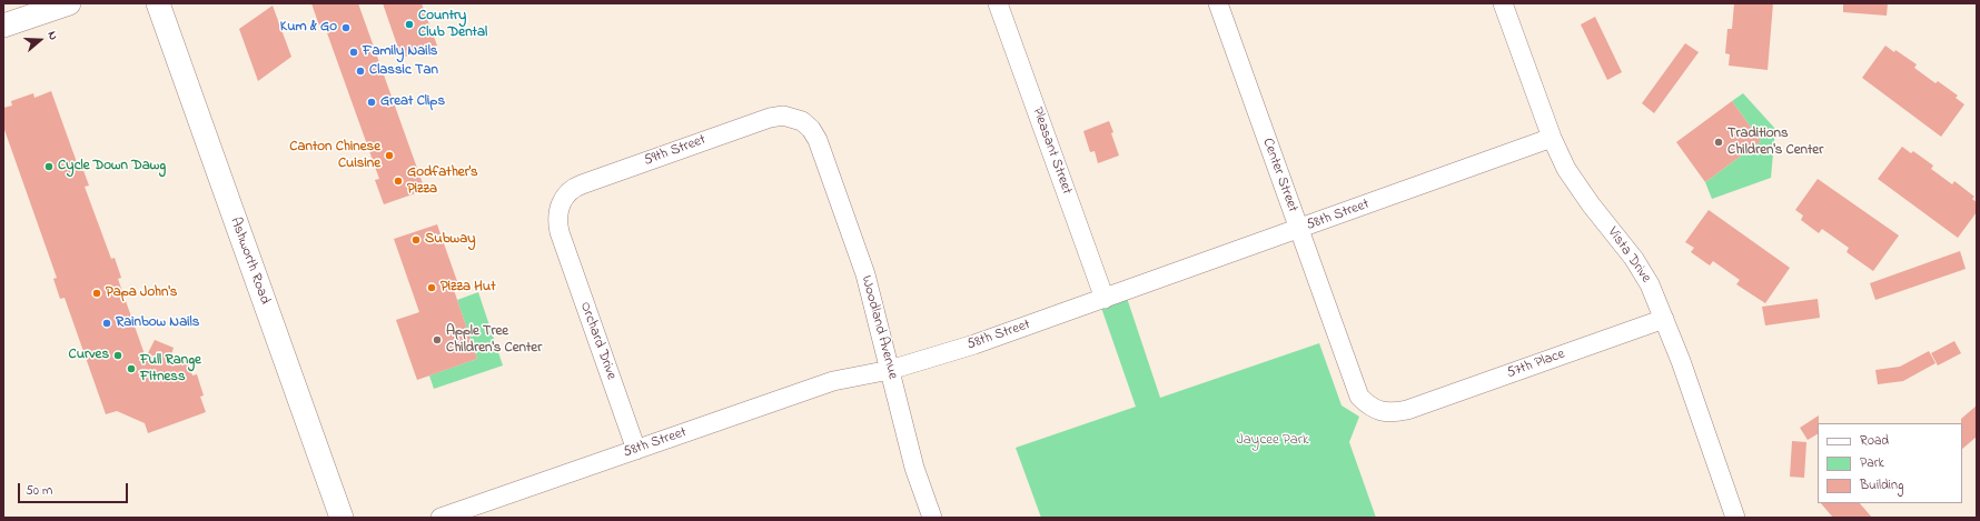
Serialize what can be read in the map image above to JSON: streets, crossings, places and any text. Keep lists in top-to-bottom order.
{
  "streets": {
    "main road": ["Ashworth Road"],
    "street": [
      "59th Street",
      "Pleasant Street",
      "Center Street",
      "58th Street",
      "Vista Drive",
      "Woodland Avenue",
      "Orchard Drive",
      "57th Place"
    ]
  },
  "crossings": [
    ["59th Street", "Woodland Avenue"],
    ["59th Street", "Orchard Drive"],
    ["Pleasant Street", "58th Street"],
    ["Center Street", "58th Street"],
    ["Center Street", "57th Place"],
    ["58th Street", "Vista Drive"],
    ["58th Street", "Woodland Avenue"],
    ["58th Street", "Orchard Drive"],
    ["Vista Drive", "57th Place"]
  ],
  "parks": ["Jaycee Park"],
  "places": [
    "Country Club Dental",
    "Kum & Go",
    "Family Nails",
    "Classic Tan",
    "Great Clips",
    "Traditions Children's Center",
    "Canton Chinese Cuisine",
    "Cycle Down Dawg",
    "Godfather's Pizza",
    "Subway",
    "Pizza Hut",
    "Papa John's",
    "Rainbow Nails",
    "Apple Tree Children's Center",
    "Curves",
    "Full Range Fitness"
  ],
  "legend": ["Road", "Park", "Building"],
  "scale_bar": "50 m",
  "north": "right"
}
